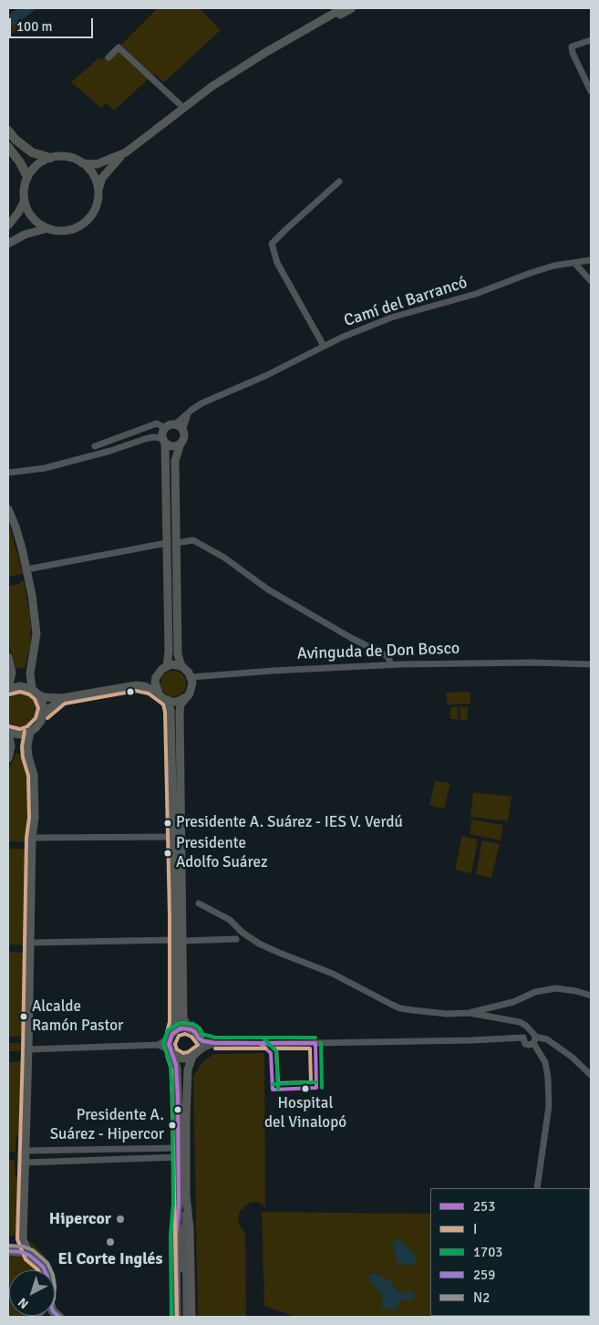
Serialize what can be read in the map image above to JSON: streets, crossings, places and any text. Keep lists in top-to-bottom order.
{
  "streets": {
    "street": ["Camí del Barrancó", "Avinguda de Don Bosco"]
  },
  "places": [
    "Presidente A. Suárez - IES V. Verdú",
    "Presidente Adolfo Suárez",
    "Alcalde Ramón Pastor",
    "Hospital del Vinalopó",
    "Presidente A. Suárez - Hipercor",
    "Hipercor",
    "El Corte Inglés"
  ],
  "lines": [
    "transit line I",
    "transit line 1703",
    "transit line 253",
    "transit line N2",
    "transit line 259"
  ],
  "legend": [
    "253",
    "I",
    "1703",
    "259",
    "N2"
  ],
  "scale_bar": "100 m",
  "north": "bottom left"
}
